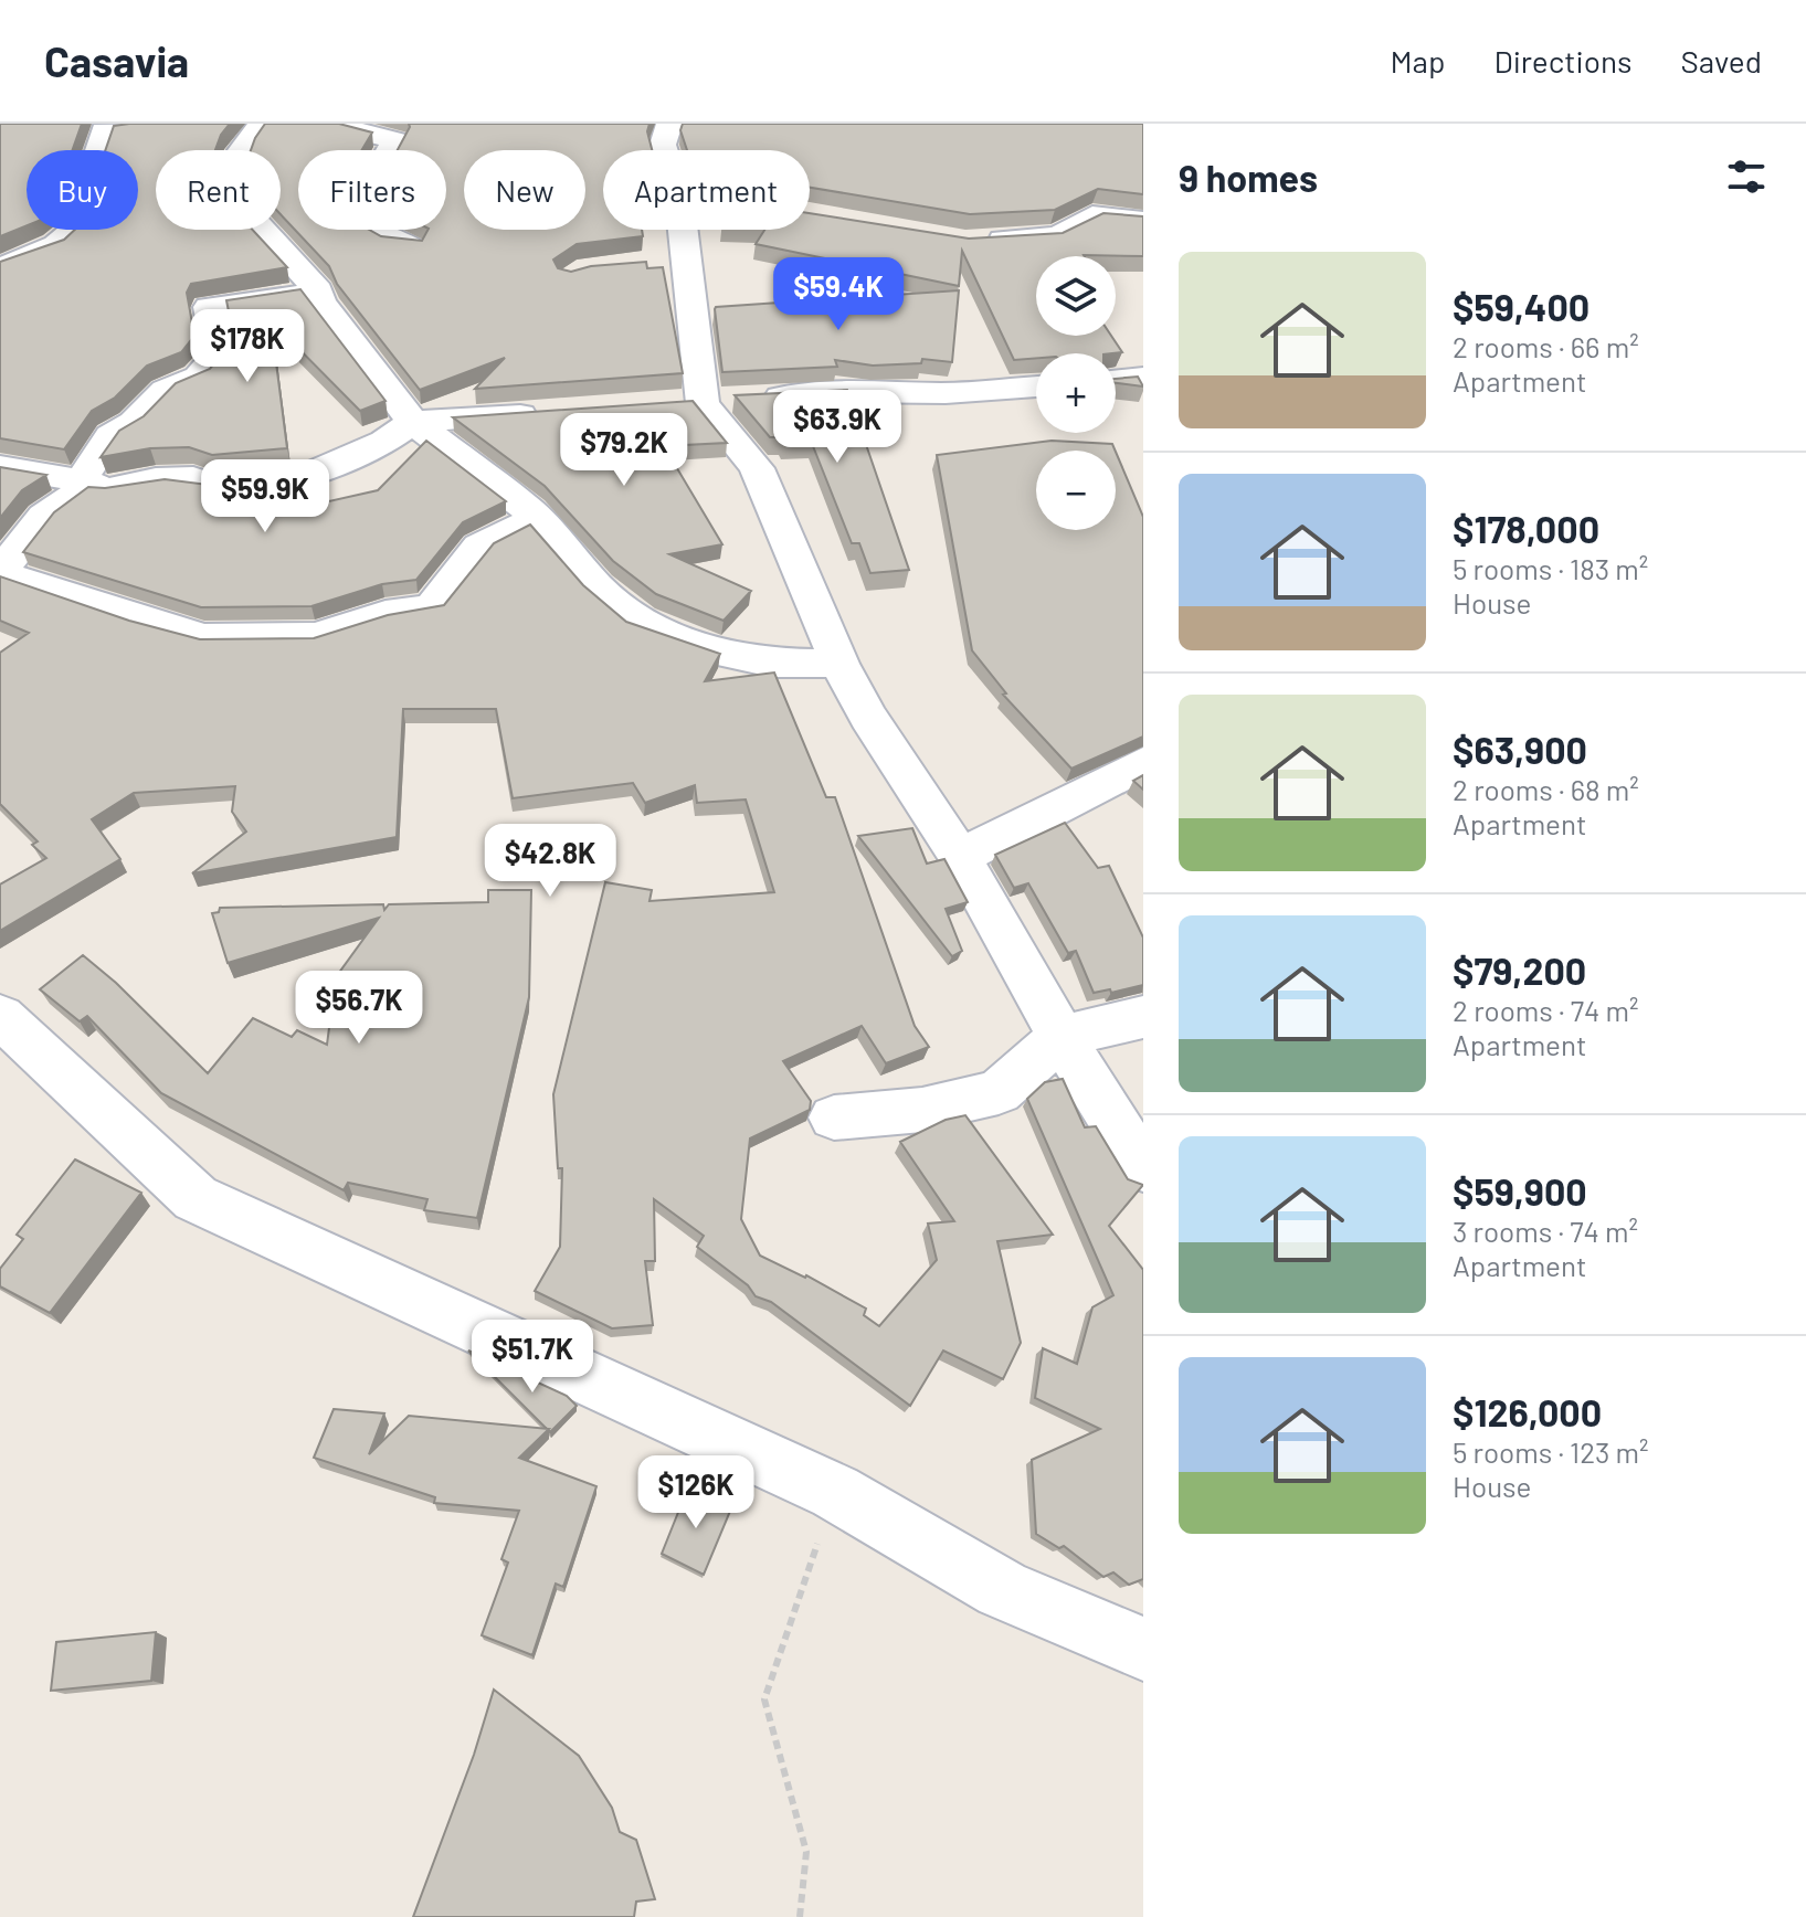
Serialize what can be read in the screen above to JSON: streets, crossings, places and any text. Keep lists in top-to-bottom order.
{
  "page": {
    "header": "Casavia",
    "nav": ["Map", "Directions", "Saved"],
    "heading": "9 homes",
    "chip": [
      "Buy",
      "Rent",
      "Filters",
      "New",
      "Apartment"
    ],
    "list": [
      {
        "name": "$59,400",
        "note": "2 rooms · 66 m² · Apartment"
      },
      {
        "name": "$178,000",
        "note": "5 rooms · 183 m² · House"
      },
      {
        "name": "$63,900",
        "note": "2 rooms · 68 m² · Apartment"
      },
      {
        "name": "$79,200",
        "note": "2 rooms · 74 m² · Apartment"
      },
      {
        "name": "$59,900",
        "note": "3 rooms · 74 m² · Apartment"
      },
      {
        "name": "$126,000",
        "note": "5 rooms · 123 m² · House"
      }
    ],
    "map_buttons": ["+", "−"],
    "price": [
      "$59.4K",
      "$178K",
      "$63.9K",
      "$79.2K",
      "$59.9K",
      "$42.8K",
      "$56.7K",
      "$51.7K",
      "$126K"
    ]
  }
}
